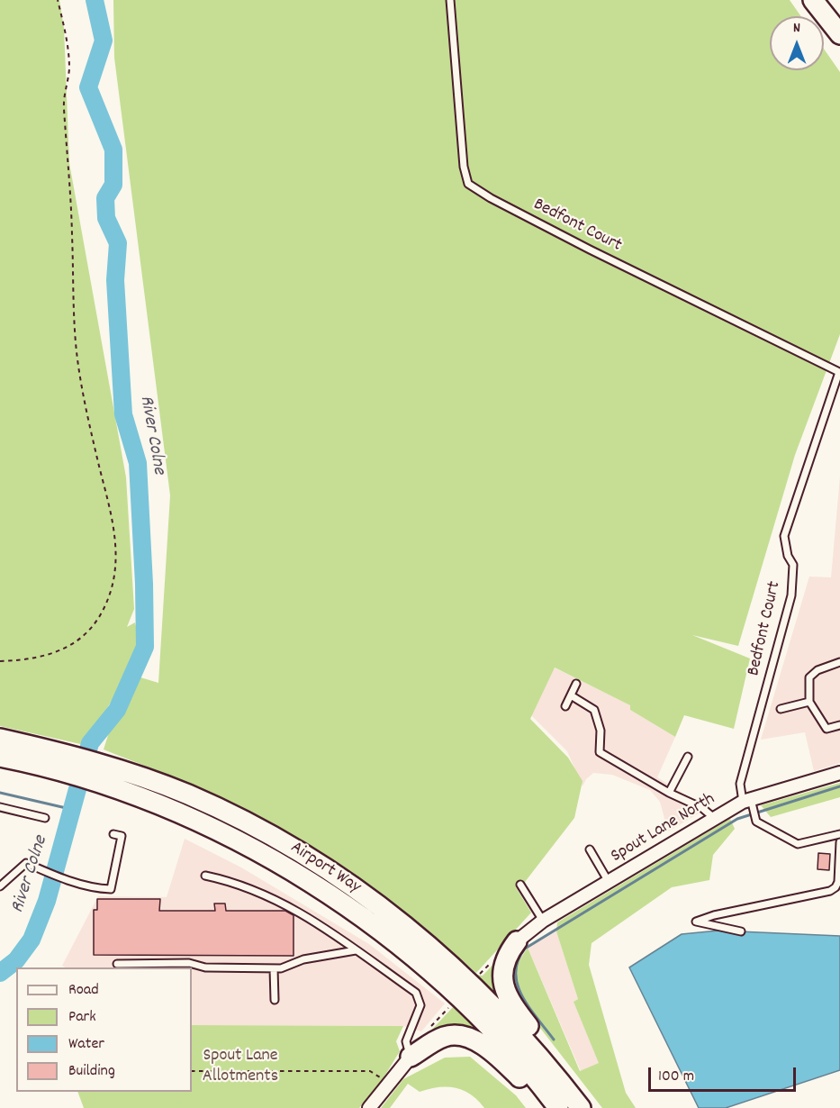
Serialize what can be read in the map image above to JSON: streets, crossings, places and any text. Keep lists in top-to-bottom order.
{
  "streets": {
    "main road": ["Airport Way"],
    "street": ["Spout Lane North"],
    "lane": ["Bedfont Court"]
  },
  "crossings": [
    ["Bedfont Court", "Spout Lane North"]
  ],
  "water": ["River Colne"],
  "parks": ["Spout Lane Allotments"],
  "legend": [
    "Road",
    "Park",
    "Water",
    "Building"
  ],
  "scale_bar": "100 m",
  "north": "top"
}
